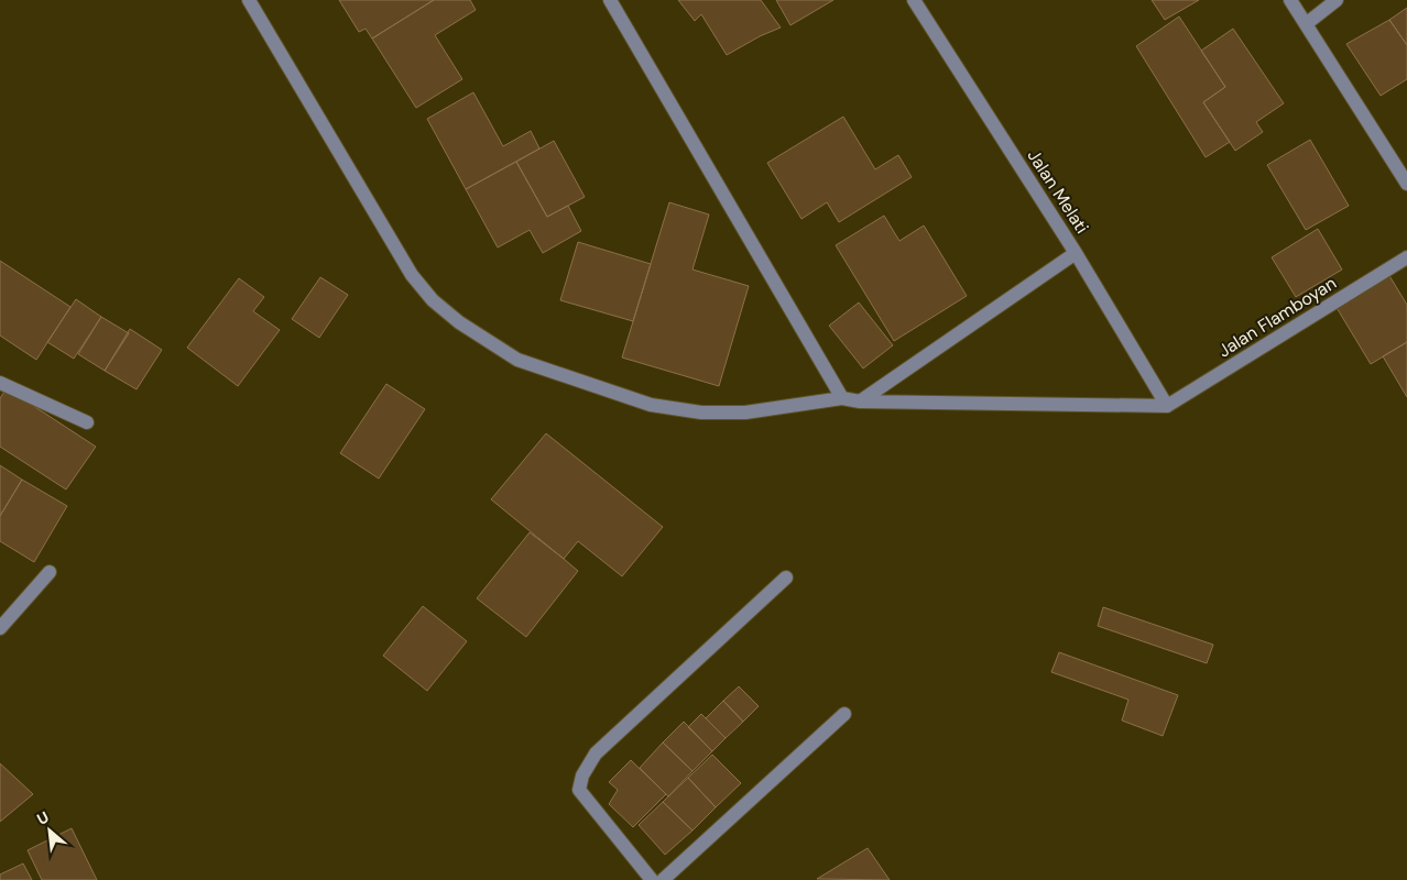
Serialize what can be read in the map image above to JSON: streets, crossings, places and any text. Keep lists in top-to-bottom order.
{
  "streets": {
    "street": ["Jalan Melati", "Jalan Flamboyan"]
  },
  "crossings": [
    ["Jalan Melati", "Jalan Flamboyan"]
  ],
  "north": "top left"
}
